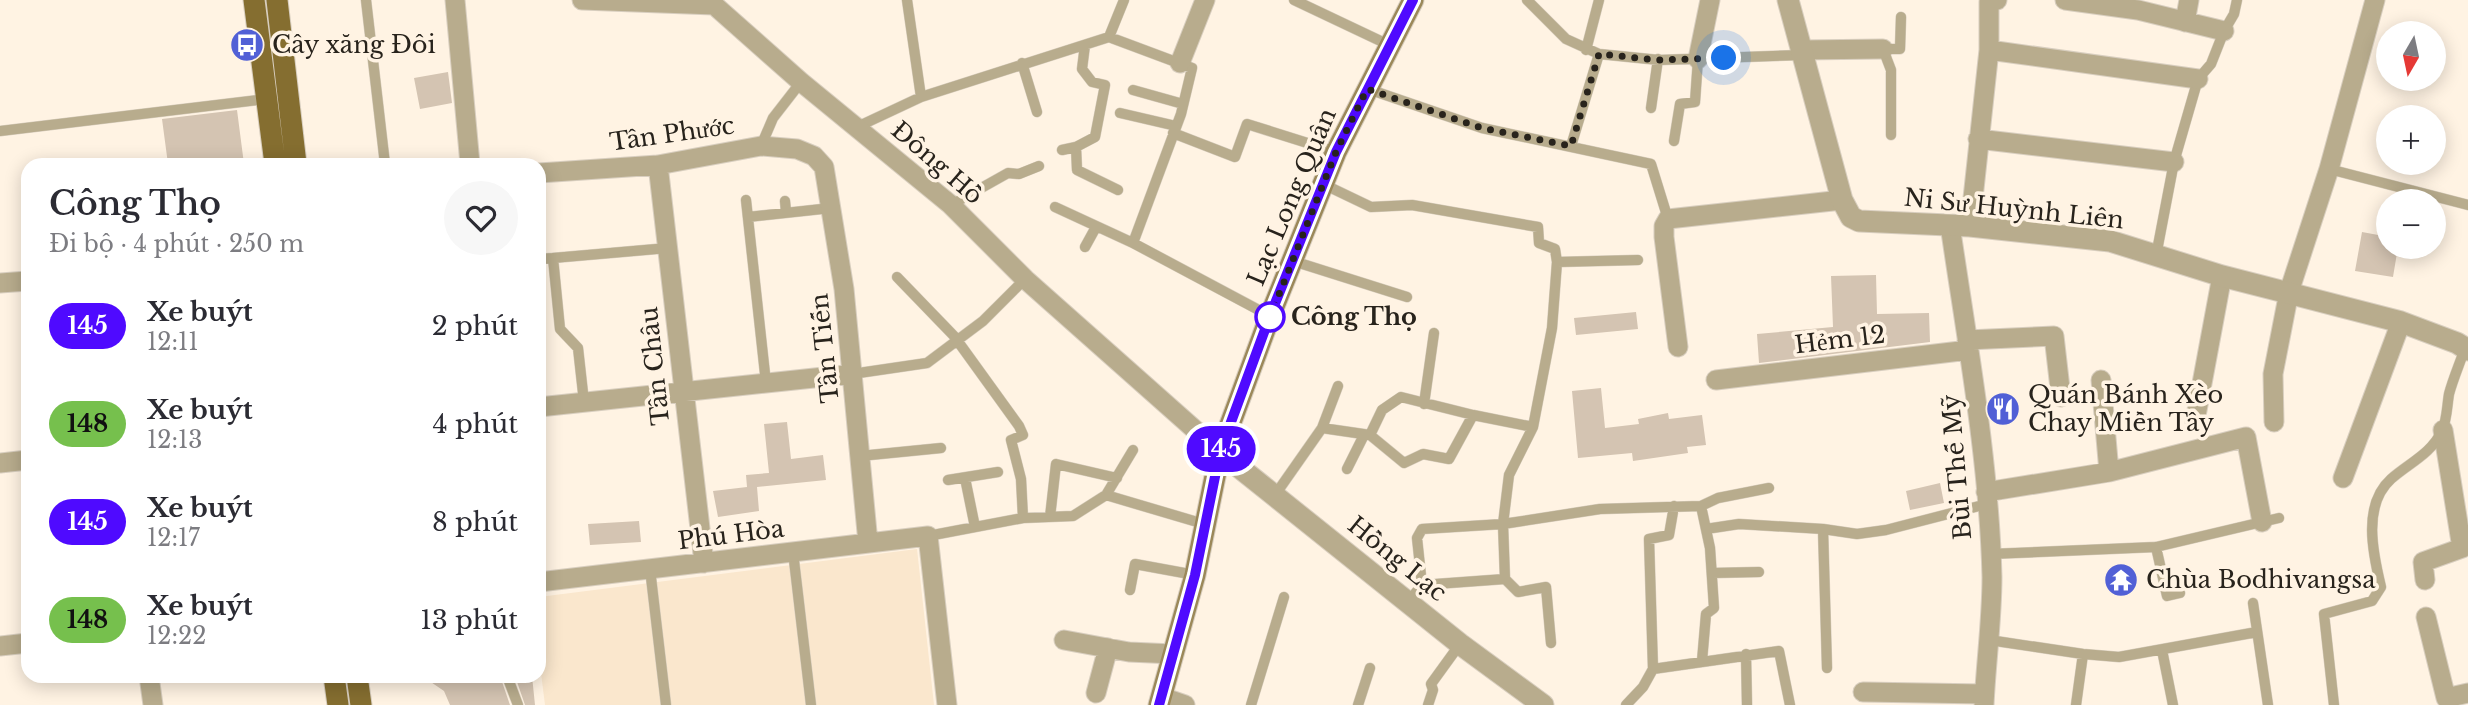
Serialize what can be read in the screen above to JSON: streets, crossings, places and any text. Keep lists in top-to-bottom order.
{
  "streets": {
    "main road": ["Lạc Long Quân"],
    "street": [
      "Tân Phước",
      "Đông Hồ",
      "Ni Sư Huỳnh Liên",
      "Hẻm 12",
      "Tân Tiến",
      "Tân Châu",
      "Bùi Thế Mỹ",
      "Phú Hòa",
      "Hồng Lạc"
    ]
  },
  "crossings": [
    ["Tân Phước", "Tân Tiến"],
    ["Tân Phước", "Tân Châu"],
    ["Đông Hồ", "Lạc Long Quân"],
    ["Đông Hồ", "Hồng Lạc"],
    ["Lạc Long Quân", "Hồng Lạc"],
    ["Ni Sư Huỳnh Liên", "Bùi Thế Mỹ"],
    ["Hẻm 12", "Bùi Thế Mỹ"],
    ["Tân Tiến", "Phú Hòa"],
    ["Tân Châu", "Phú Hòa"]
  ],
  "places": {
    "bus stop": ["Cây xăng Đôi"],
    "other": ["Công Thọ"],
    "restaurant": ["Quán Bánh Xèo Chay Miền Tây"],
    "temple": ["Chùa Bodhivangsa"]
  },
  "lines": ["bus line 145"],
  "north": "bottom",
  "page": {
    "on_map": "145",
    "map_buttons": ["+", "−"],
    "heading": ["Công Thọ", "Đi bộ · 4 phút · 250 m"],
    "list": [
      {
        "mark": "145",
        "name": "Xe buýt",
        "note": "12:11",
        "value": "2 phút"
      },
      {
        "mark": "148",
        "name": "Xe buýt",
        "note": "12:13",
        "value": "4 phút"
      },
      {
        "mark": "145",
        "name": "Xe buýt",
        "note": "12:17",
        "value": "8 phút"
      },
      {
        "mark": "148",
        "name": "Xe buýt",
        "note": "12:22",
        "value": "13 phút"
      }
    ]
  }
}
